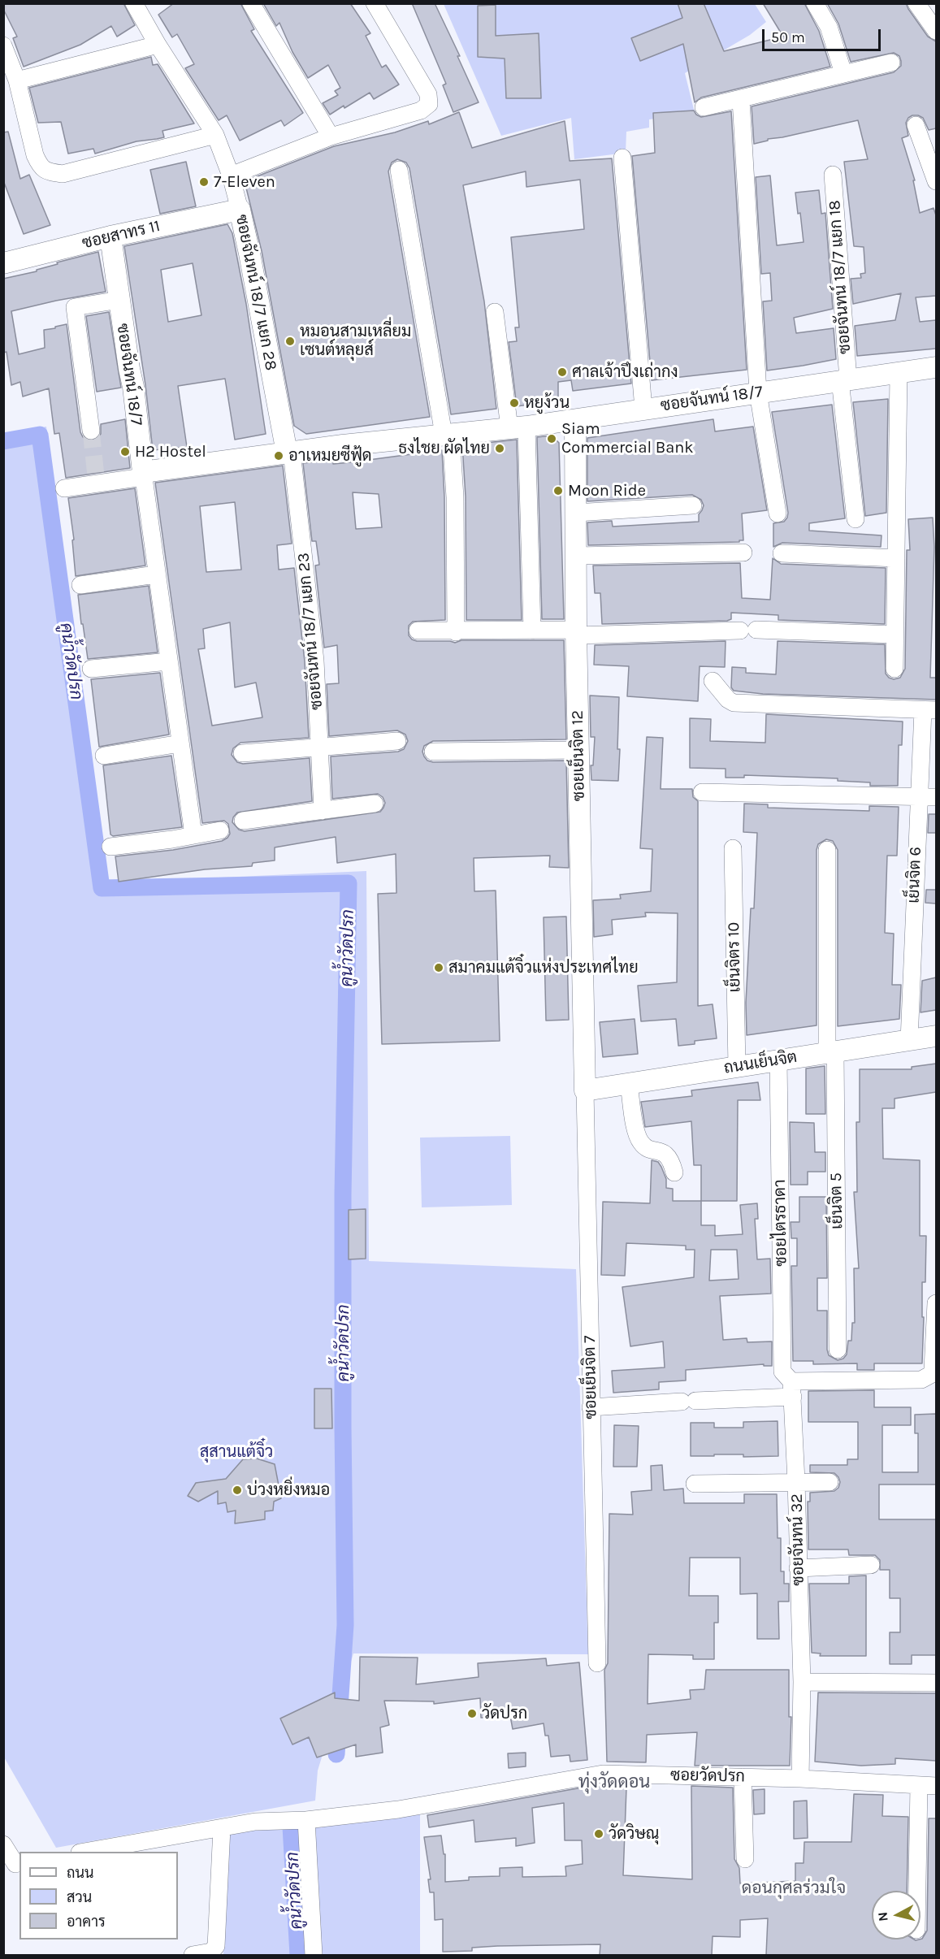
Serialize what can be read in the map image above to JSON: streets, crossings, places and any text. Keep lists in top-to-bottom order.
{
  "streets": {
    "street": [
      "ซอยสาทร 11",
      "ซอยจันทน์ 18/7 แยก 18",
      "ซอยจันทน์ 18/7 แยก 28",
      "ซอยจันทน์ 18/7",
      "ซอยจันทน์ 18/7 แยก 23",
      "ซอยเย็นจิต 12",
      "เย็นจิต 6",
      "เย็นจิตร 10",
      "ถนนเย็นจิต",
      "เย็นจิต 5",
      "ซอยไตรธาดา",
      "ซอยเย็นจิต 7",
      "ซอยจันทน์ 32",
      "ซอยวัดปรก"
    ]
  },
  "crossings": [
    ["ซอยสาทร 11", "ซอยจันทน์ 18/7 แยก 28"],
    ["ซอยสาทร 11", "ซอยจันทน์ 18/7"],
    ["ซอยจันทน์ 18/7 แยก 18", "ซอยจันทน์ 18/7"],
    ["ซอยจันทน์ 18/7 แยก 28", "ซอยจันทน์ 18/7"],
    ["ซอยจันทน์ 18/7 แยก 28", "ซอยจันทน์ 18/7 แยก 23"],
    ["ซอยจันทน์ 18/7", "ซอยจันทน์ 18/7 แยก 23"],
    ["ซอยจันทน์ 18/7", "ซอยเย็นจิต 12"],
    ["ซอยเย็นจิต 12", "ถนนเย็นจิต"],
    ["ซอยเย็นจิต 12", "ซอยเย็นจิต 7"],
    ["เย็นจิต 6", "ถนนเย็นจิต"],
    ["เย็นจิตร 10", "ถนนเย็นจิต"],
    ["ถนนเย็นจิต", "เย็นจิต 5"],
    ["ถนนเย็นจิต", "ซอยไตรธาดา"],
    ["ถนนเย็นจิต", "ซอยเย็นจิต 7"],
    ["ซอยไตรธาดา", "ซอยจันทน์ 32"],
    ["ซอยจันทน์ 32", "ซอยวัดปรก"]
  ],
  "districts": ["ทุ่งวัดดอน", "ดอนกุศลร่วมใจ"],
  "water": ["คูน้ำวัดปรก"],
  "parks": ["สุสานแต้จิ๋ว"],
  "places": [
    "7-Eleven",
    "หมอนสามเหลี่ยม เซนต์หลุยส์",
    "ศาลเจ้าปึงเถ่ากง",
    "หยูง้วน",
    "Siam Commercial Bank",
    "ธงไชย ผัดไทย",
    "H2 Hostel",
    "อาเหมยซีฟู้ด",
    "Moon Ride",
    "สมาคมแต้จิ๋วแห่งประเทศไทย",
    "บ่วงหยิ่งหมอ",
    "วัดปรก",
    "วัดวิษณุ"
  ],
  "legend": ["ถนน", "สวน", "อาคาร"],
  "scale_bar": "50 m",
  "north": "left"
}
